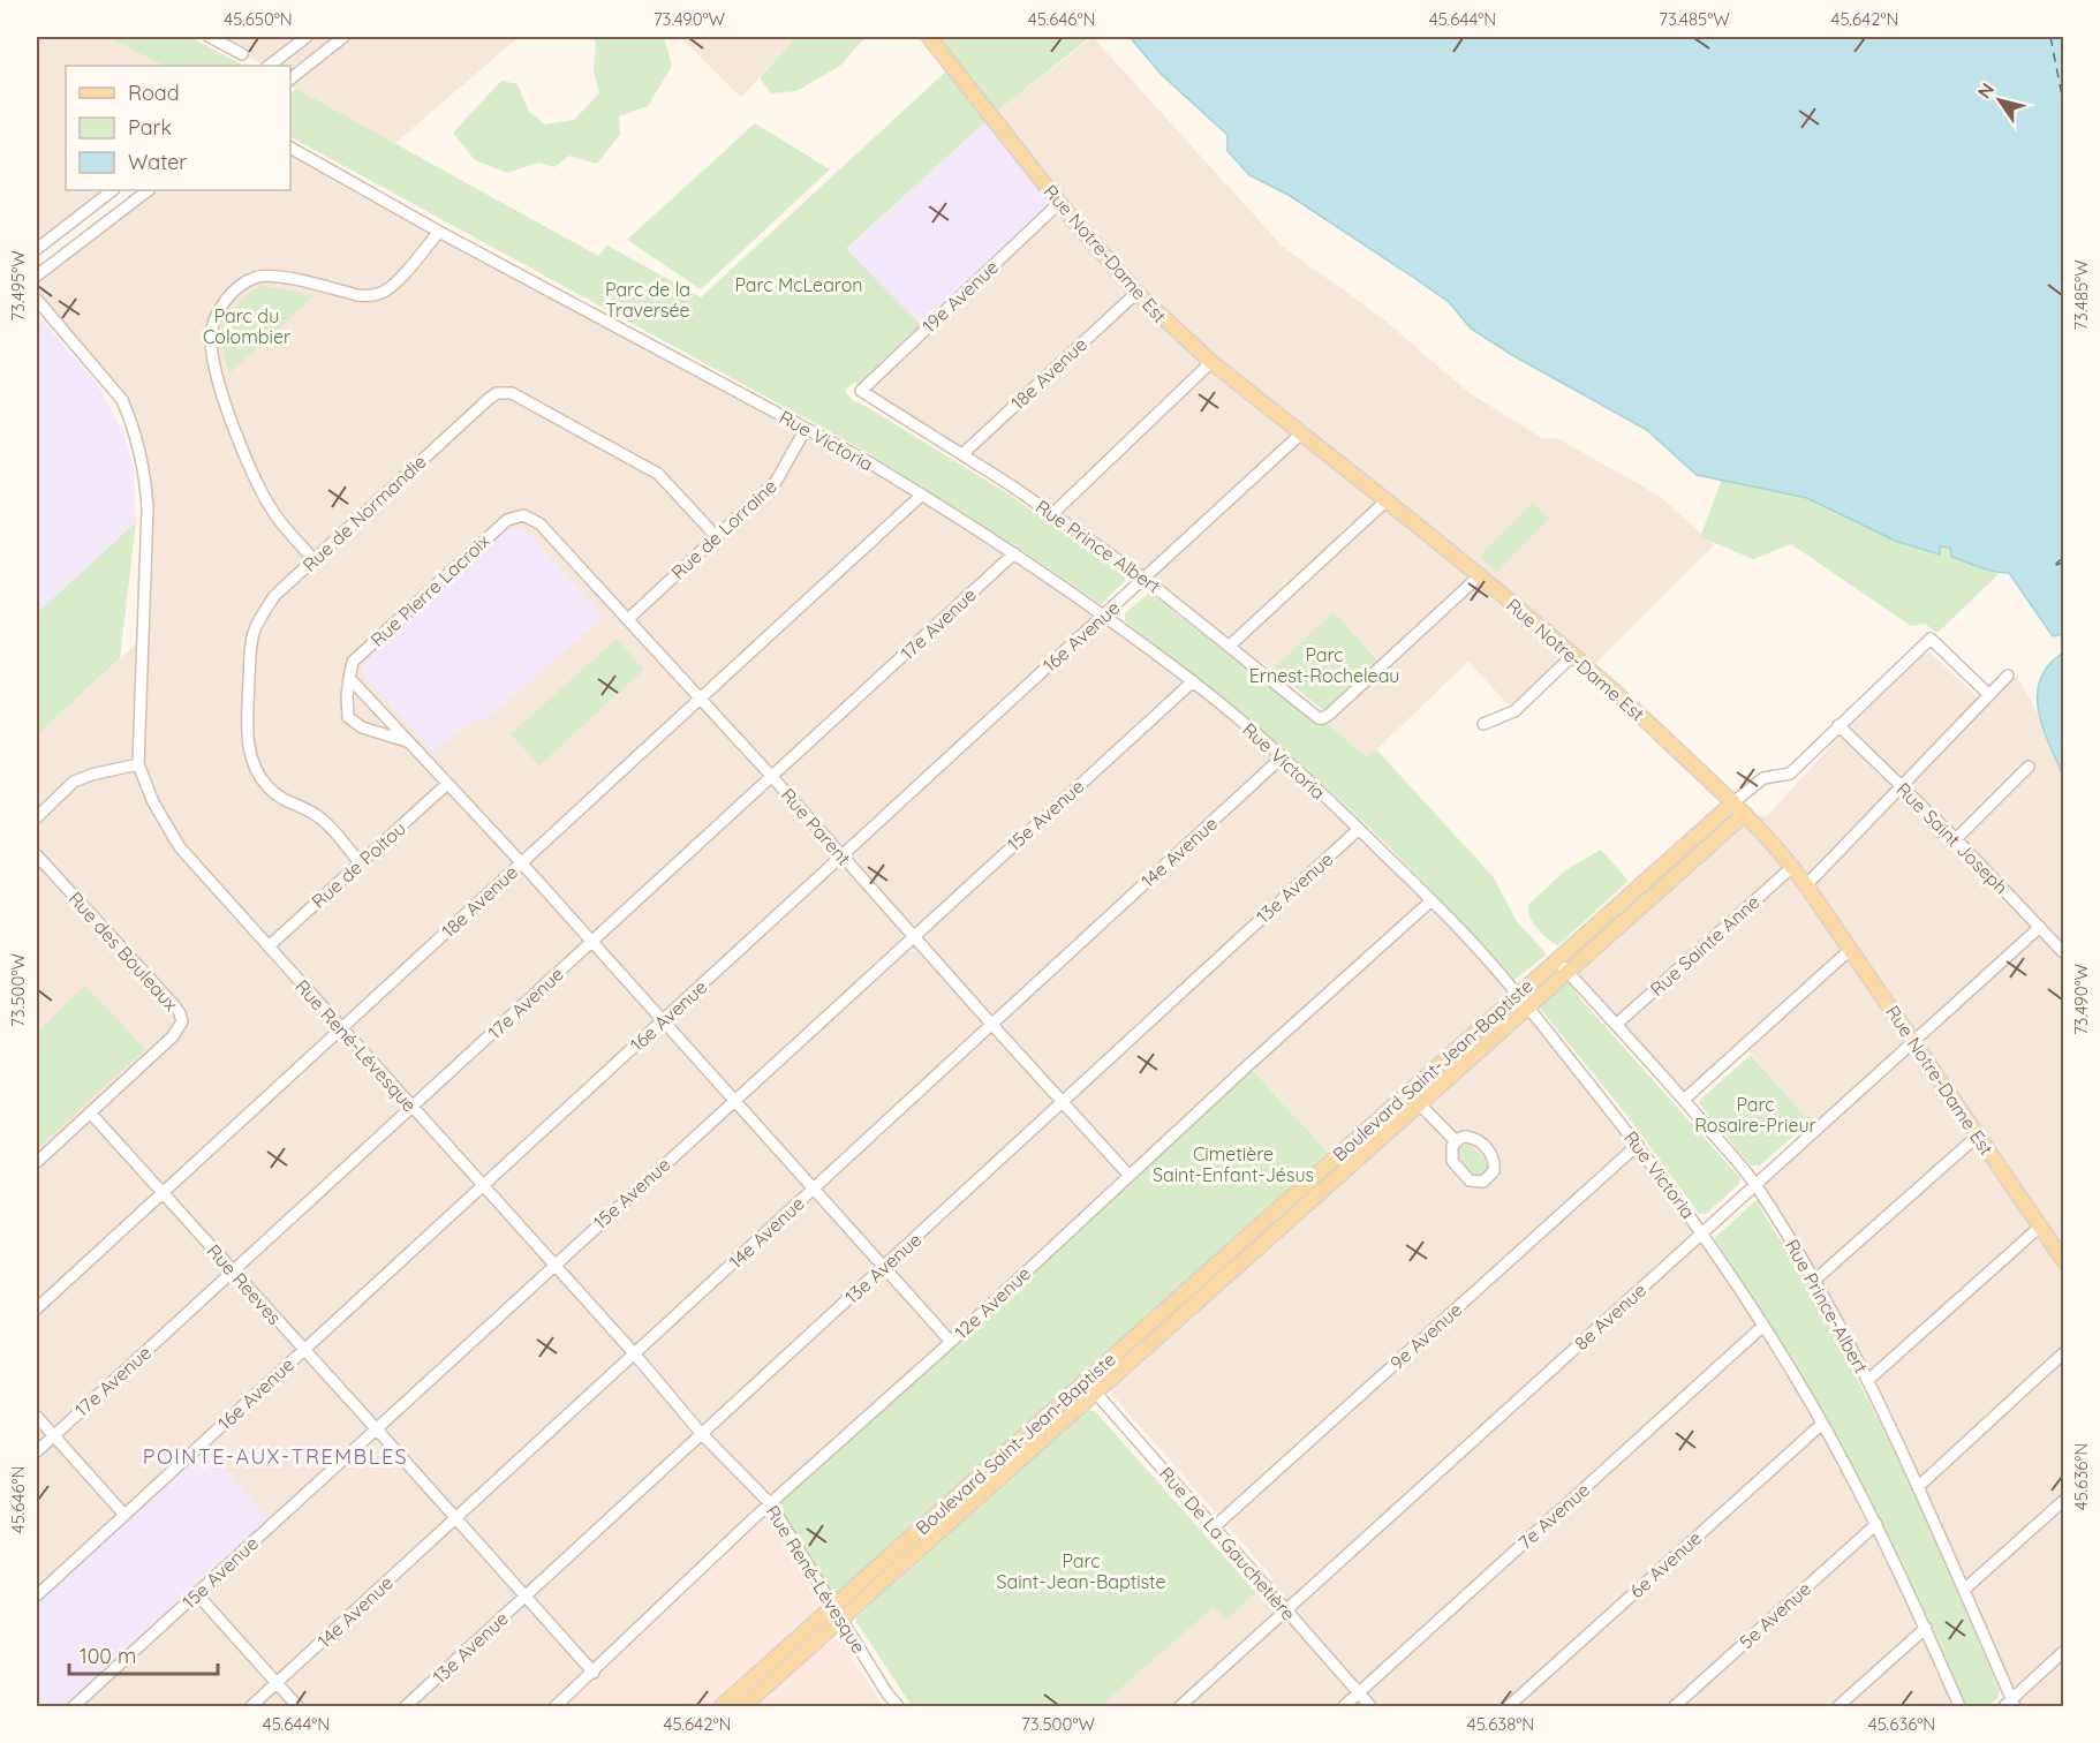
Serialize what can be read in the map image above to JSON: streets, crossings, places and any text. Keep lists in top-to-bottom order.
{
  "streets": {
    "main road": ["Rue Notre-Dame Est", "Boulevard Saint-Jean-Baptiste"],
    "street": [
      "19e Avenue",
      "18e Avenue",
      "Rue Victoria",
      "Rue de Normandie",
      "Rue de Lorraine",
      "Rue Prince Albert",
      "Rue Pierre Lacroix",
      "17e Avenue",
      "16e Avenue",
      "15e Avenue",
      "Rue Parent",
      "Rue Saint Joseph",
      "14e Avenue",
      "Rue de Poitou",
      "13e Avenue",
      "Rue Sainte Anne",
      "Rue des Bouleaux",
      "Rue René-Lévesque",
      "Rue Reeves",
      "12e Avenue",
      "Rue Prince-Albert",
      "8e Avenue",
      "9e Avenue",
      "7e Avenue",
      "Rue De La Gauchetière",
      "6e Avenue",
      "5e Avenue"
    ]
  },
  "crossings": [
    ["Rue Notre-Dame Est", "19e Avenue"],
    ["Rue Notre-Dame Est", "18e Avenue"],
    ["Rue Notre-Dame Est", "Rue Prince Albert"],
    ["Rue Notre-Dame Est", "16e Avenue"],
    ["Rue Notre-Dame Est", "Rue Sainte Anne"],
    ["Rue Notre-Dame Est", "Boulevard Saint-Jean-Baptiste"],
    ["Rue Notre-Dame Est", "8e Avenue"],
    ["19e Avenue", "Rue Prince Albert"],
    ["18e Avenue", "Rue Victoria"],
    ["18e Avenue", "Rue Prince Albert"],
    ["18e Avenue", "Rue Parent"],
    ["18e Avenue", "Rue René-Lévesque"],
    ["18e Avenue", "Rue Reeves"],
    ["Rue Victoria", "Rue de Lorraine"],
    ["Rue Victoria", "17e Avenue"],
    ["Rue Victoria", "16e Avenue"],
    ["Rue Victoria", "15e Avenue"],
    ["Rue Victoria", "14e Avenue"],
    ["Rue Victoria", "13e Avenue"],
    ["Rue Victoria", "Boulevard Saint-Jean-Baptiste"],
    ["Rue Victoria", "12e Avenue"],
    ["Rue Victoria", "8e Avenue"],
    ["Rue Victoria", "9e Avenue"],
    ["Rue Victoria", "7e Avenue"],
    ["Rue Victoria", "6e Avenue"],
    ["Rue Victoria", "5e Avenue"],
    ["Rue de Normandie", "Rue de Lorraine"],
    ["Rue de Normandie", "Rue de Poitou"],
    ["Rue de Lorraine", "Rue Parent"],
    ["Rue Prince Albert", "16e Avenue"],
    ["Rue Pierre Lacroix", "Rue Parent"],
    ["17e Avenue", "Rue Parent"],
    ["17e Avenue", "Rue René-Lévesque"],
    ["17e Avenue", "Rue Reeves"],
    ["16e Avenue", "Rue Parent"],
    ["16e Avenue", "Rue René-Lévesque"],
    ["16e Avenue", "Rue Reeves"],
    ["15e Avenue", "Rue Parent"],
    ["15e Avenue", "Rue René-Lévesque"],
    ["15e Avenue", "Rue Reeves"],
    ["Rue Parent", "14e Avenue"],
    ["Rue Parent", "13e Avenue"],
    ["Rue Parent", "12e Avenue"],
    ["Rue Saint Joseph", "Boulevard Saint-Jean-Baptiste"],
    ["Rue Saint Joseph", "8e Avenue"],
    ["14e Avenue", "Rue René-Lévesque"],
    ["14e Avenue", "Rue Reeves"],
    ["Rue de Poitou", "Rue René-Lévesque"],
    ["13e Avenue", "Rue René-Lévesque"],
    ["13e Avenue", "Rue Reeves"],
    ["Rue Sainte Anne", "Rue Prince-Albert"],
    ["Rue des Bouleaux", "Rue Reeves"],
    ["Rue René-Lévesque", "Boulevard Saint-Jean-Baptiste"],
    ["Rue René-Lévesque", "12e Avenue"],
    ["Boulevard Saint-Jean-Baptiste", "Rue Prince-Albert"],
    ["Boulevard Saint-Jean-Baptiste", "Rue De La Gauchetière"],
    ["Rue Reeves", "12e Avenue"],
    ["Rue Prince-Albert", "8e Avenue"],
    ["8e Avenue", "Rue De La Gauchetière"],
    ["9e Avenue", "Rue De La Gauchetière"],
    ["7e Avenue", "Rue De La Gauchetière"]
  ],
  "districts": ["POINTE-AUX-TREMBLES"],
  "parks": [
    "Parc McLearon",
    "Parc de la Traversée",
    "Parc du Colombier",
    "Parc Ernest-Rocheleau",
    "Parc Rosaire-Prieur",
    "Cimetière Saint-Enfant-Jésus",
    "Parc Saint-Jean-Baptiste"
  ],
  "legend": ["Road", "Park", "Water"],
  "scale_bar": "100 m",
  "north": "top left",
  "coordinates": [
    "45.650°N",
    "73.490°W",
    "45.646°N",
    "45.644°N",
    "73.485°W",
    "45.642°N",
    "73.495°W",
    "73.500°W",
    "45.636°N",
    "45.638°N"
  ]
}
